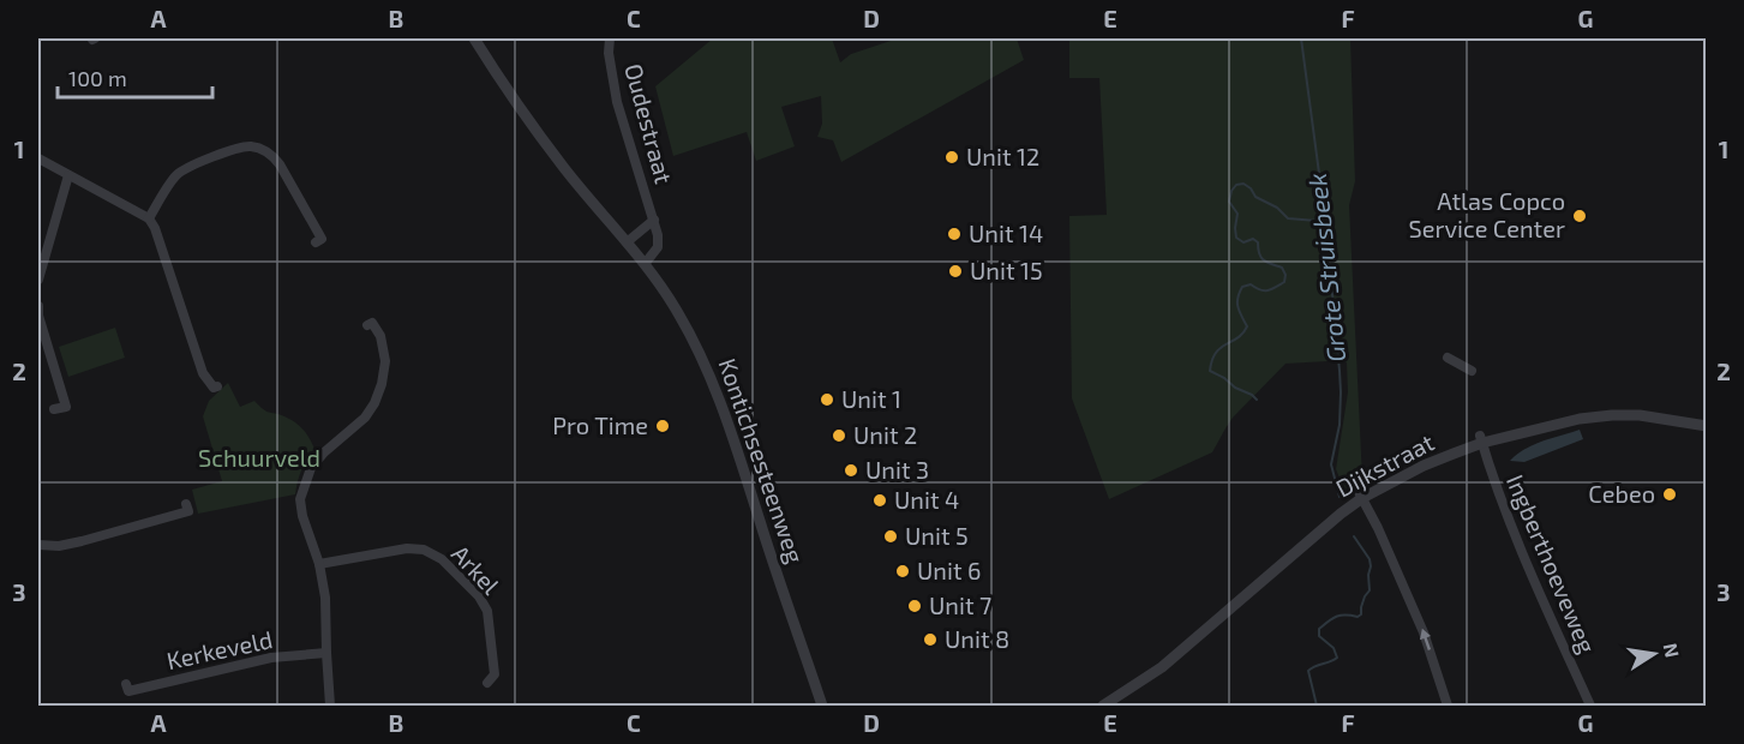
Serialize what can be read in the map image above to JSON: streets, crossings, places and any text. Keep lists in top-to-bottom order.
{
  "streets": {
    "street": [
      "Oudestraat",
      "Kontichsesteenweg",
      "Dijkstraat",
      "Ingberthoeveweg",
      "Arkel",
      "Kerkeveld"
    ]
  },
  "crossings": [
    ["Oudestraat", "Kontichsesteenweg"],
    ["Dijkstraat", "Ingberthoeveweg"]
  ],
  "water": ["Grote Struisbeek"],
  "parks": ["Schuurveld"],
  "places": [
    "Unit 12",
    "Atlas Copco Service Center",
    "Unit 14",
    "Unit 15",
    "Unit 1",
    "Pro Time",
    "Unit 2",
    "Unit 3",
    "Cebeo",
    "Unit 4",
    "Unit 5",
    "Unit 6",
    "Unit 7",
    "Unit 8"
  ],
  "scale_bar": "100 m",
  "north": "right",
  "grid": {
    "columns": [
      "A",
      "B",
      "C",
      "D",
      "E",
      "F",
      "G"
    ],
    "rows": ["1", "2", "3"]
  }
}
